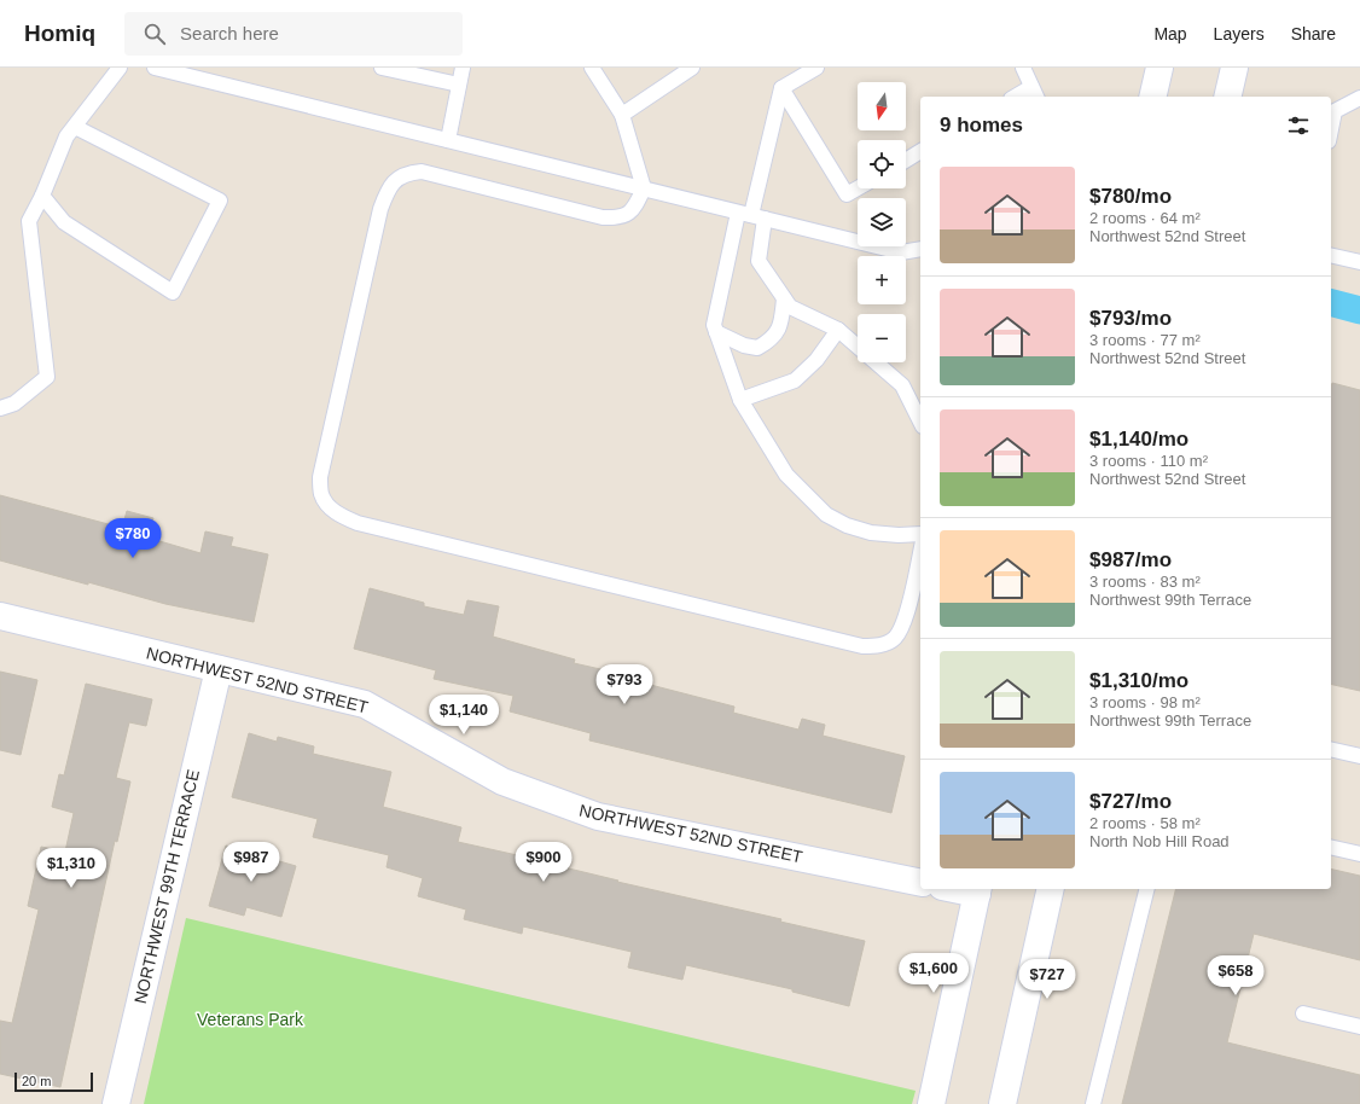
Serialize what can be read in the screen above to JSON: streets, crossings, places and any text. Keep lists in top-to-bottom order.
{
  "streets": {
    "street": ["NORTHWEST 52ND STREET", "NORTHWEST 99TH TERRACE"]
  },
  "crossings": [
    ["NORTHWEST 52ND STREET", "NORTHWEST 99TH TERRACE"]
  ],
  "parks": ["Veterans Park"],
  "scale_bar": "20 m",
  "north": "bottom",
  "page": {
    "header": "Homiq",
    "search": "Search here",
    "nav": ["Map", "Layers", "Share"],
    "map_buttons": ["+", "−"],
    "heading": "9 homes",
    "list": [
      {
        "name": "$780/mo",
        "note": "2 rooms · 64 m² · Northwest 52nd Street"
      },
      {
        "name": "$793/mo",
        "note": "3 rooms · 77 m² · Northwest 52nd Street"
      },
      {
        "name": "$1,140/mo",
        "note": "3 rooms · 110 m² · Northwest 52nd Street"
      },
      {
        "name": "$987/mo",
        "note": "3 rooms · 83 m² · Northwest 99th Terrace"
      },
      {
        "name": "$1,310/mo",
        "note": "3 rooms · 98 m² · Northwest 99th Terrace"
      },
      {
        "name": "$727/mo",
        "note": "2 rooms · 58 m² · North Nob Hill Road"
      }
    ],
    "price": [
      "$780",
      "$793",
      "$1,140",
      "$987",
      "$900",
      "$1,310",
      "$1,600",
      "$658",
      "$727"
    ],
    "scale": "20 m"
  }
}
